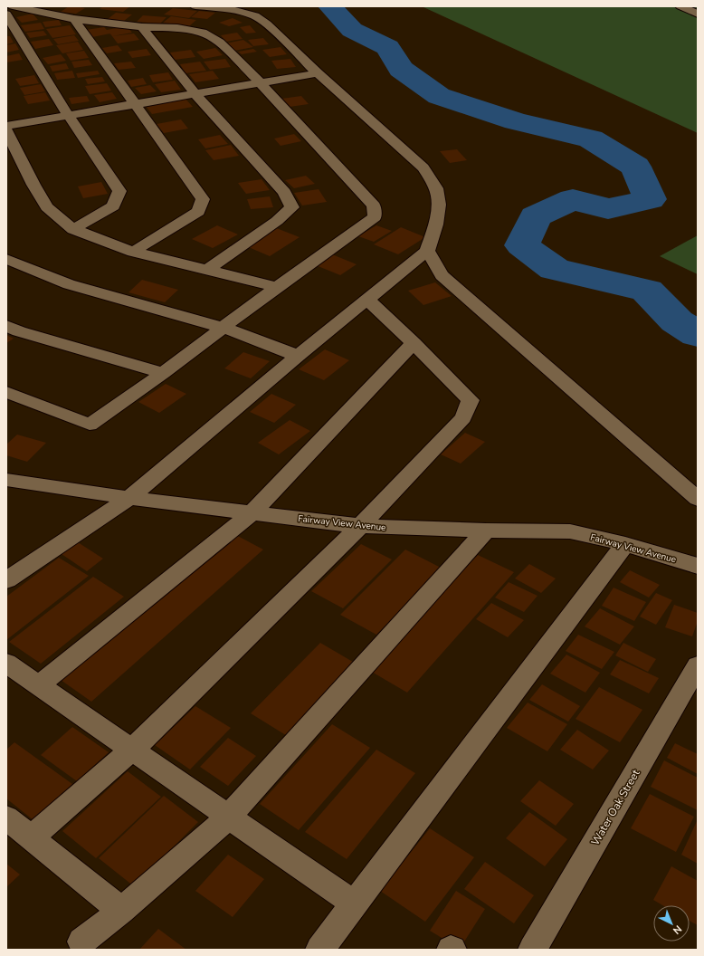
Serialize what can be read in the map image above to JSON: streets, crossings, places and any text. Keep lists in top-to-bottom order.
{
  "streets": {
    "street": ["Fairway View Avenue", "Water Oak Street"]
  },
  "north": "bottom right"
}
